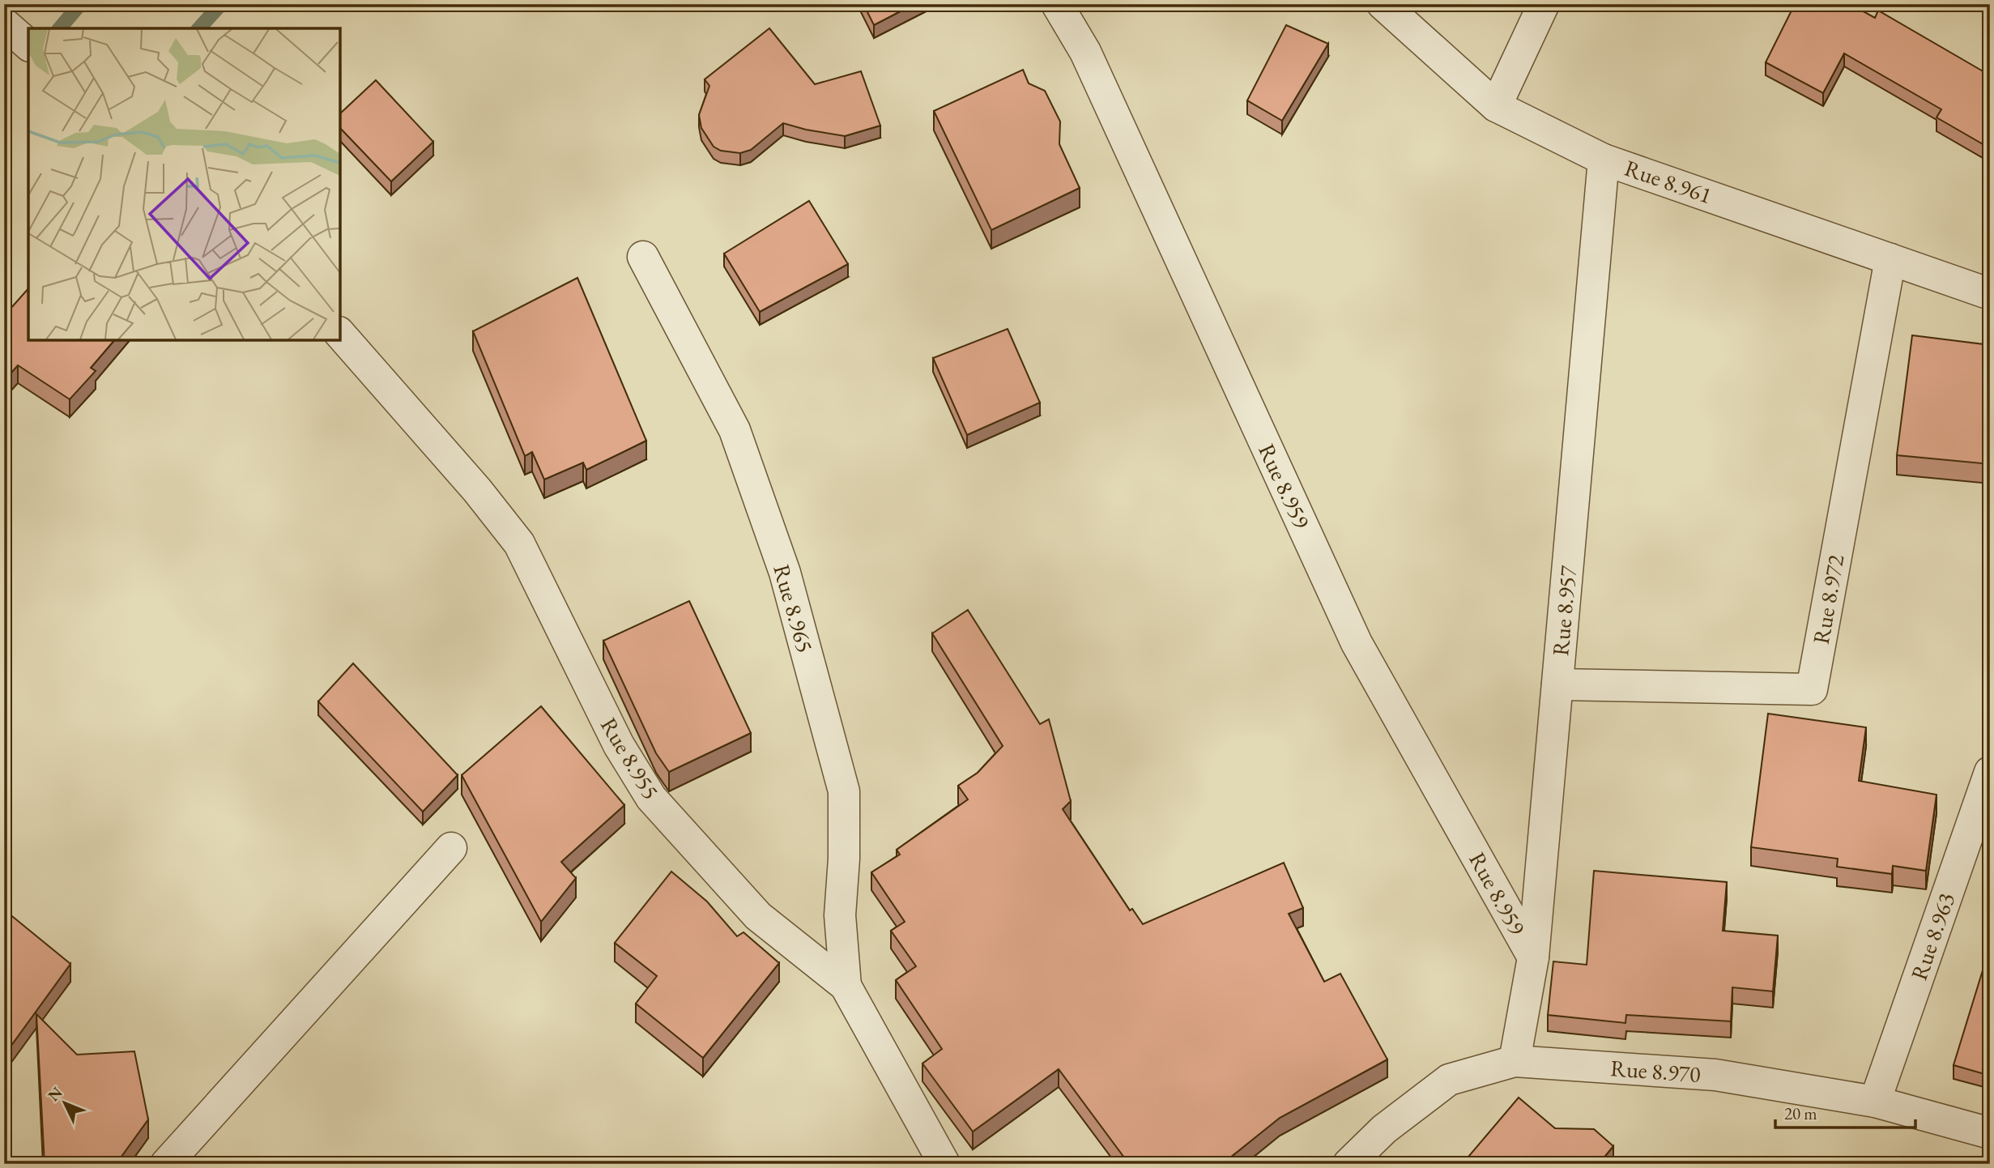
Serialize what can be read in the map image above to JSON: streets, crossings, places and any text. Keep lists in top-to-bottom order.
{
  "streets": {
    "street": [
      "Rue 8.961",
      "Rue 8.959",
      "Rue 8.972",
      "Rue 8.965",
      "Rue 8.957",
      "Rue 8.955",
      "Rue 8.963",
      "Rue 8.970"
    ]
  },
  "crossings": [
    ["Rue 8.961", "Rue 8.972"],
    ["Rue 8.961", "Rue 8.957"],
    ["Rue 8.959", "Rue 8.957"],
    ["Rue 8.972", "Rue 8.957"],
    ["Rue 8.965", "Rue 8.955"],
    ["Rue 8.957", "Rue 8.970"],
    ["Rue 8.963", "Rue 8.970"]
  ],
  "scale_bar": "20 m",
  "north": "top left"
}
